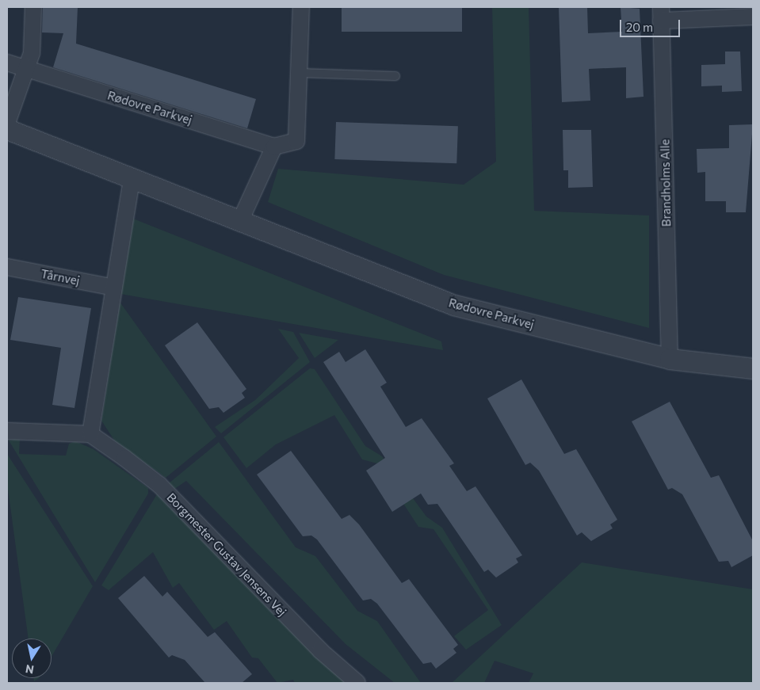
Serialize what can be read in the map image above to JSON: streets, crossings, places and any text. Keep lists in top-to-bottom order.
{
  "streets": {
    "street": [
      "Rødovre Parkvej",
      "Brandholms Alle",
      "Tårnvej",
      "Borgmester Gustav Jensens Vej"
    ]
  },
  "crossings": [
    ["Rødovre Parkvej", "Brandholms Alle"]
  ],
  "scale_bar": "20 m",
  "north": "bottom"
}
